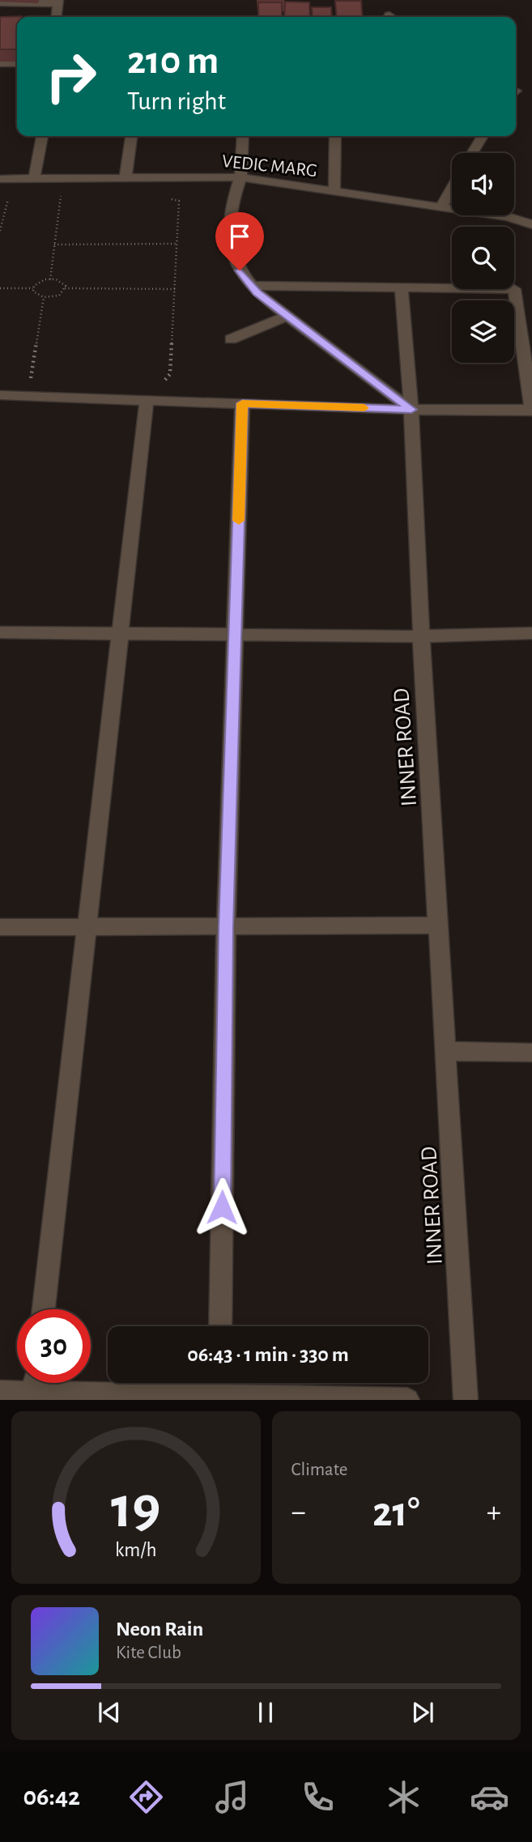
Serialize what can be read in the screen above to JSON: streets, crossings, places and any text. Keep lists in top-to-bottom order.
{
  "streets": {
    "street": ["VEDIC MARG", "INNER ROAD"]
  },
  "page": {
    "turn": ["210 m", "Turn right"],
    "limit": "30",
    "trip": "06:43 · 1 min · 330 m",
    "tile": "Climate",
    "heat": ["−", "21°", "+"],
    "song": ["Neon Rain", "Kite Club"],
    "tabs": "06:42",
    "gauge": ["19", "km/h"]
  }
}
